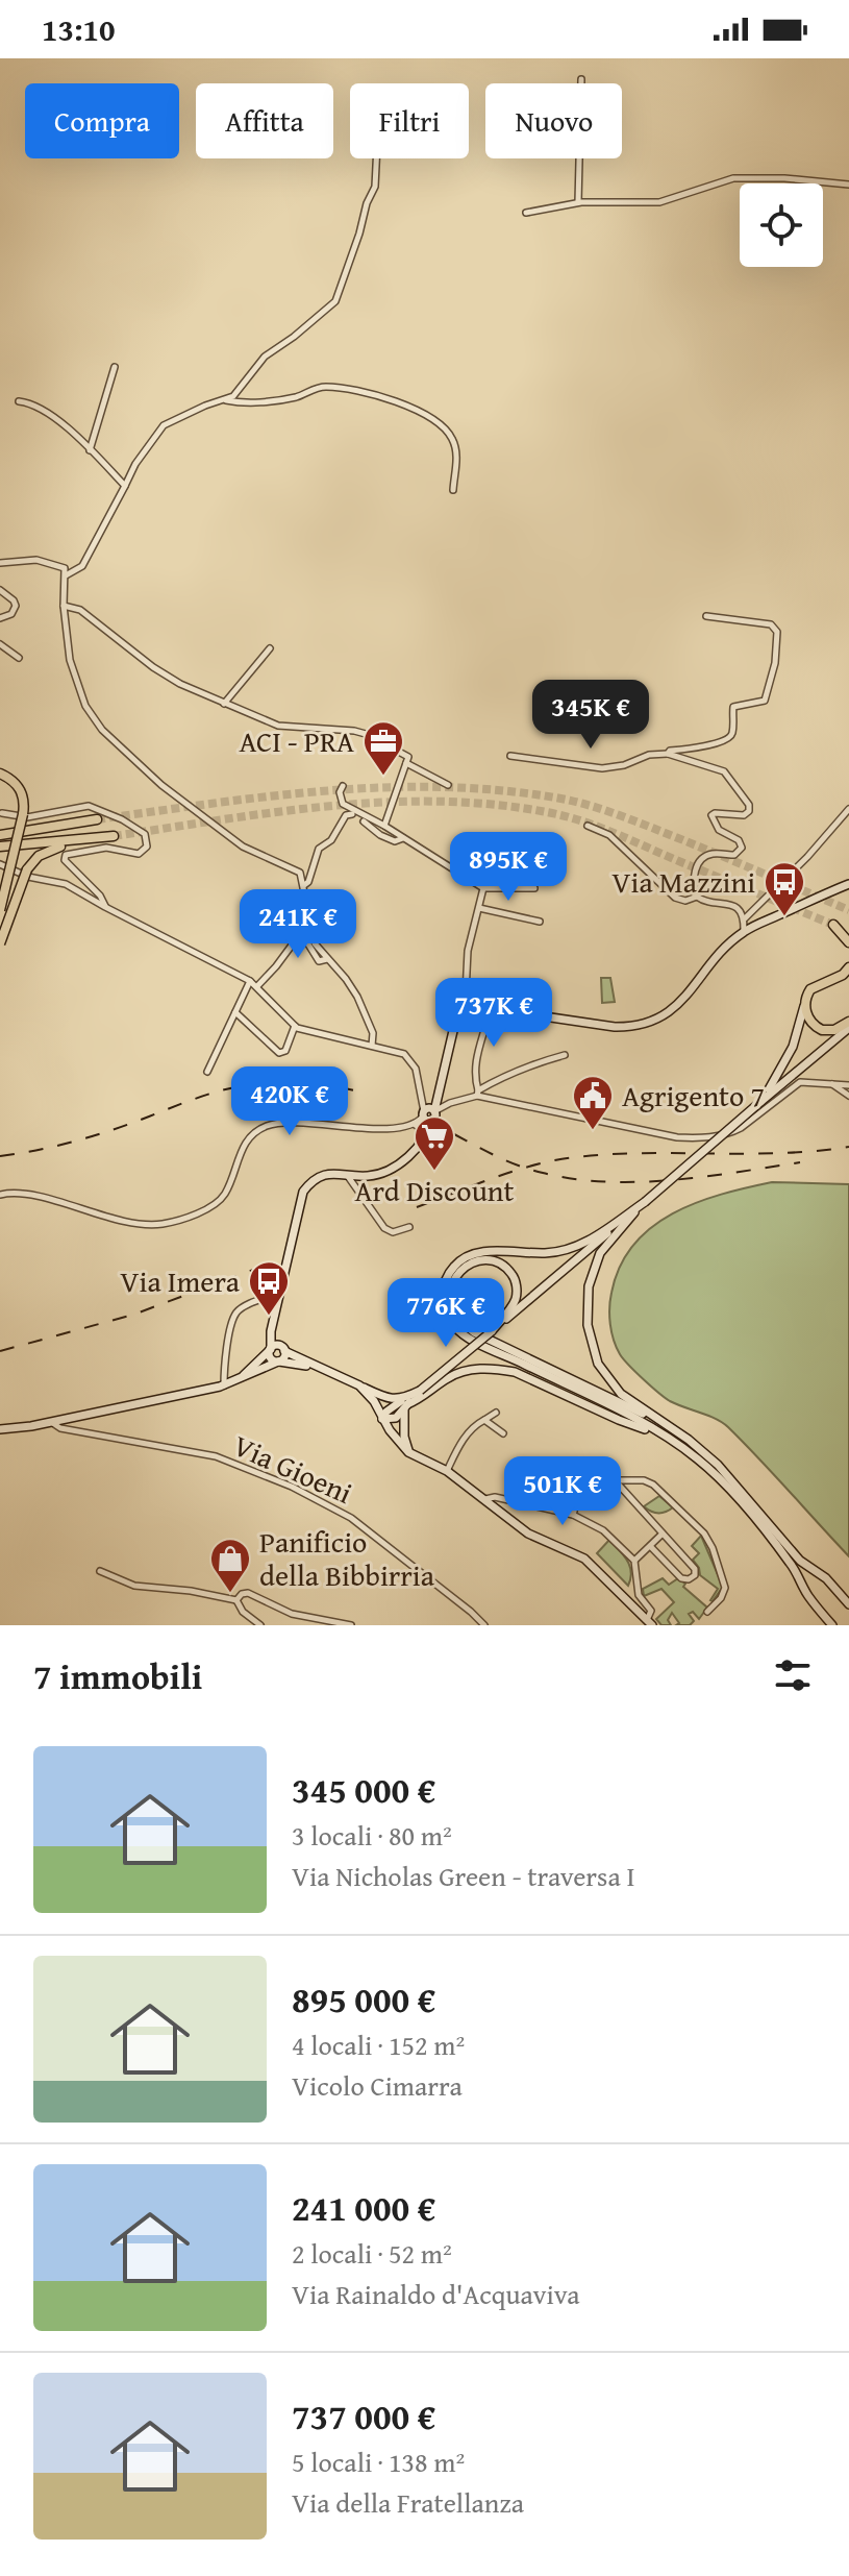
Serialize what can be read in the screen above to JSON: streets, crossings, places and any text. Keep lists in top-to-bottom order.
{
  "streets": {
    "street": ["Via Gioeni"]
  },
  "places": {
    "office": ["ACI - PRA"],
    "bus stop": ["Via Mazzini", "Via Imera"],
    "public building": ["Agrigento 7"],
    "supermarket": ["Ard Discount"],
    "shop": ["Panificio della Bibbirria"]
  },
  "page": {
    "status": "13:10",
    "chip": [
      "Compra",
      "Affitta",
      "Filtri",
      "Nuovo"
    ],
    "price": [
      "345K €",
      "895K €",
      "241K €",
      "737K €",
      "420K €",
      "776K €",
      "501K €"
    ],
    "heading": "7 immobili",
    "list": [
      {
        "name": "345 000 €",
        "note": "3 locali · 80 m² · Via Nicholas Green - traversa I"
      },
      {
        "name": "895 000 €",
        "note": "4 locali · 152 m² · Vicolo Cimarra"
      },
      {
        "name": "241 000 €",
        "note": "2 locali · 52 m² · Via Rainaldo d'Acquaviva"
      },
      {
        "name": "737 000 €",
        "note": "5 locali · 138 m² · Via della Fratellanza"
      }
    ]
  }
}
